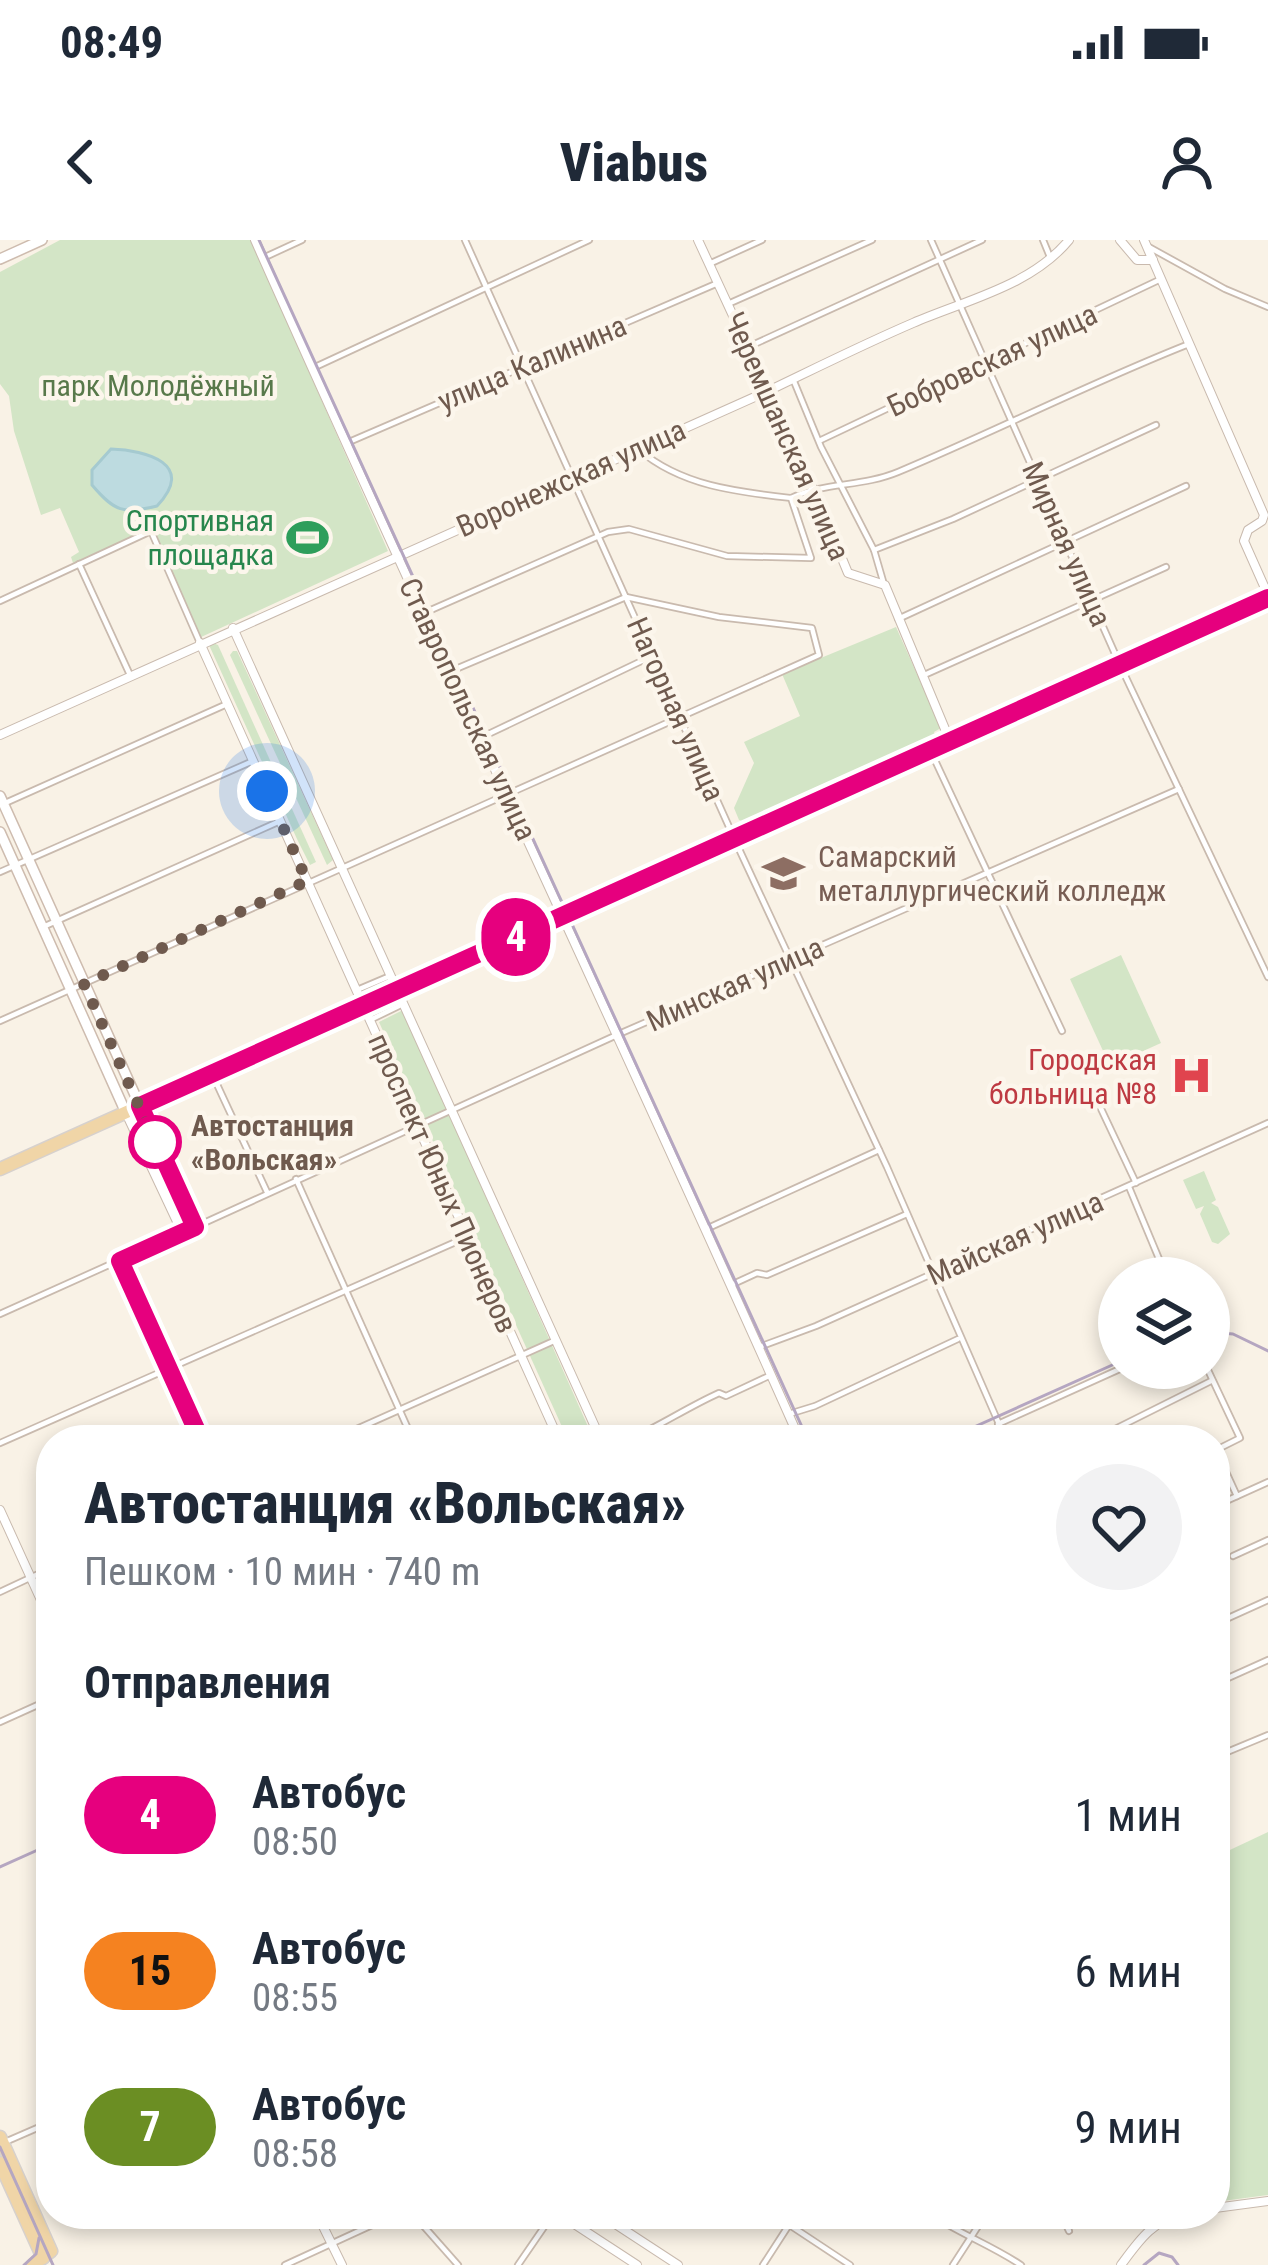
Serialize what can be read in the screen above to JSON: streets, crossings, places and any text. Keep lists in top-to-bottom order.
{
  "streets": {
    "street": [
      "Бобровская улица",
      "улица Калинина",
      "Черемшанская улица",
      "Воронежская улица",
      "Мирная улица",
      "Ставропольская улица",
      "Нагорная улица",
      "Минская улица",
      "проспект Юных Пионеров",
      "Майская улица"
    ]
  },
  "crossings": [
    ["Бобровская улица", "Мирная улица"],
    ["улица Калинина", "Черемшанская улица"],
    ["улица Калинина", "Ставропольская улица"],
    ["улица Калинина", "Нагорная улица"],
    ["Черемшанская улица", "Воронежская улица"],
    ["Воронежская улица", "Мирная улица"],
    ["Воронежская улица", "Ставропольская улица"],
    ["Воронежская улица", "Нагорная улица"],
    ["Воронежская улица", "проспект Юных Пионеров"],
    ["Мирная улица", "Минская улица"],
    ["Ставропольская улица", "Минская улица"],
    ["Ставропольская улица", "Майская улица"],
    ["Нагорная улица", "Минская улица"],
    ["Нагорная улица", "Майская улица"],
    ["Минская улица", "проспект Юных Пионеров"]
  ],
  "parks": ["парк Молодёжный"],
  "places": {
    "sports": ["Спортивная площадка"],
    "school or university": ["Самарский металлургический колледж"],
    "hospital": ["Городская больница №8"],
    "other": ["Автостанция «Вольская»"]
  },
  "lines": ["bus line 4"],
  "page": {
    "status": "08:49",
    "header": "Viabus",
    "on_map": "4",
    "heading": [
      ["Автостанция «Вольская»", "Пешком · 10 мин · 740 m"],
      "Отправления"
    ],
    "list": [
      {
        "mark": "4",
        "name": "Автобус",
        "note": "08:50",
        "value": "1 мин"
      },
      {
        "mark": "15",
        "name": "Автобус",
        "note": "08:55",
        "value": "6 мин"
      },
      {
        "mark": "7",
        "name": "Автобус",
        "note": "08:58",
        "value": "9 мин"
      }
    ]
  }
}
